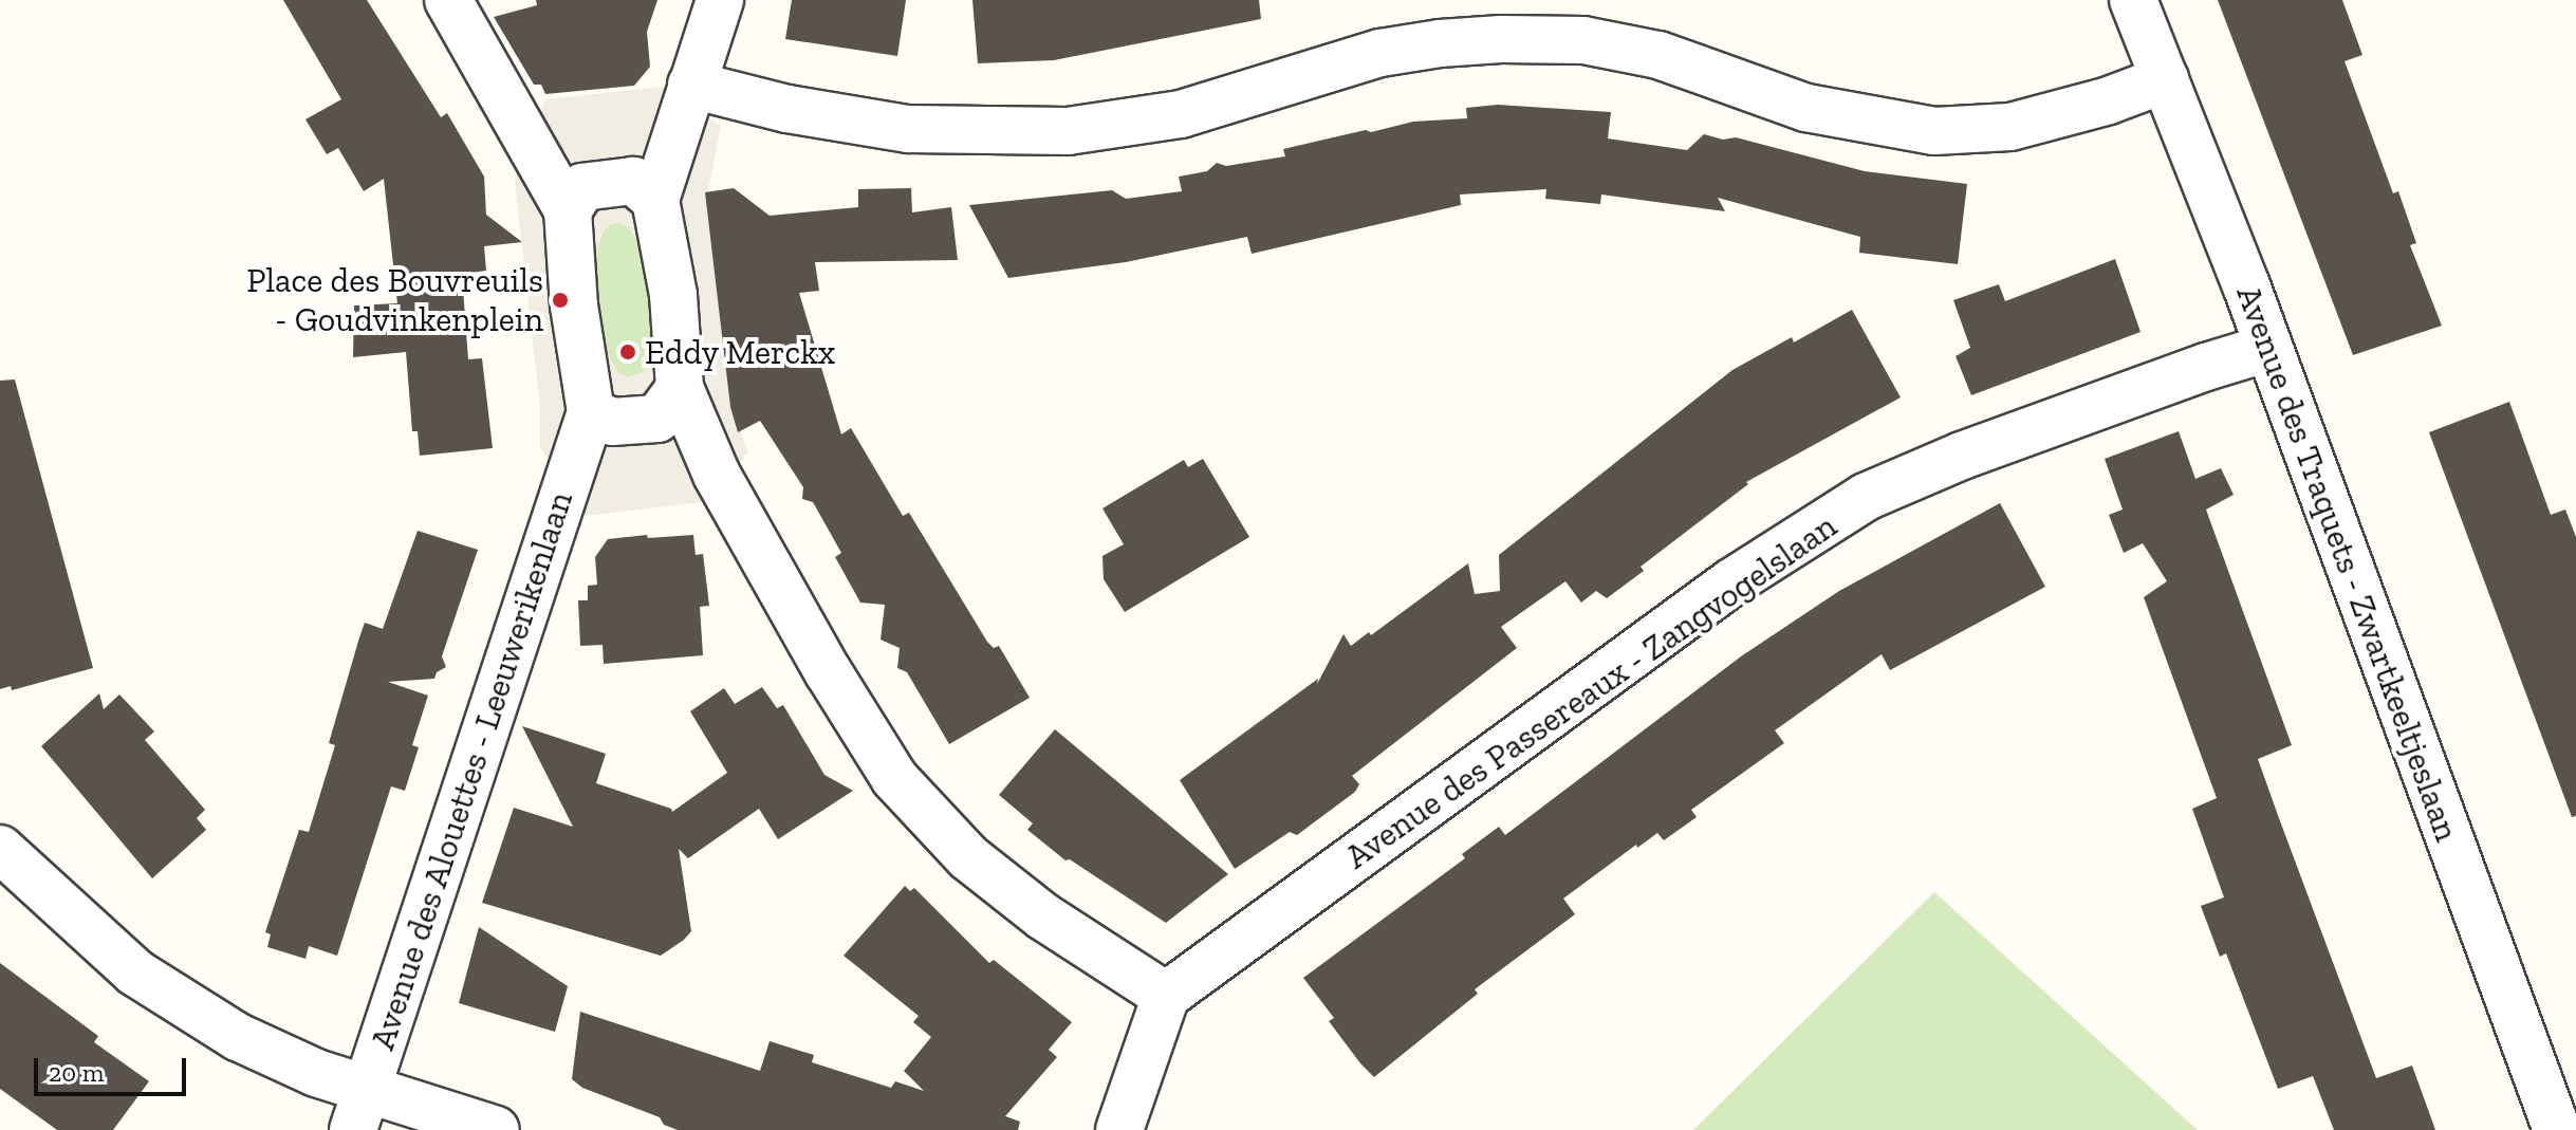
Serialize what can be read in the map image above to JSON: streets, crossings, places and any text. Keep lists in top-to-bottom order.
{
  "streets": {
    "street": ["Avenue des Traquets - Zwartkeeltjeslaan", "Avenue des Passereaux - Zangvogelslaan", "Avenue des Alouettes - Leeuwerikenlaan"]
  },
  "crossings": [
    ["Avenue des Traquets - Zwartkeeltjeslaan", "Avenue des Passereaux - Zangvogelslaan"]
  ],
  "places": ["Place des Bouvreuils - Goudvinkenplein", "Eddy Merckx"],
  "scale_bar": "20 m"
}
